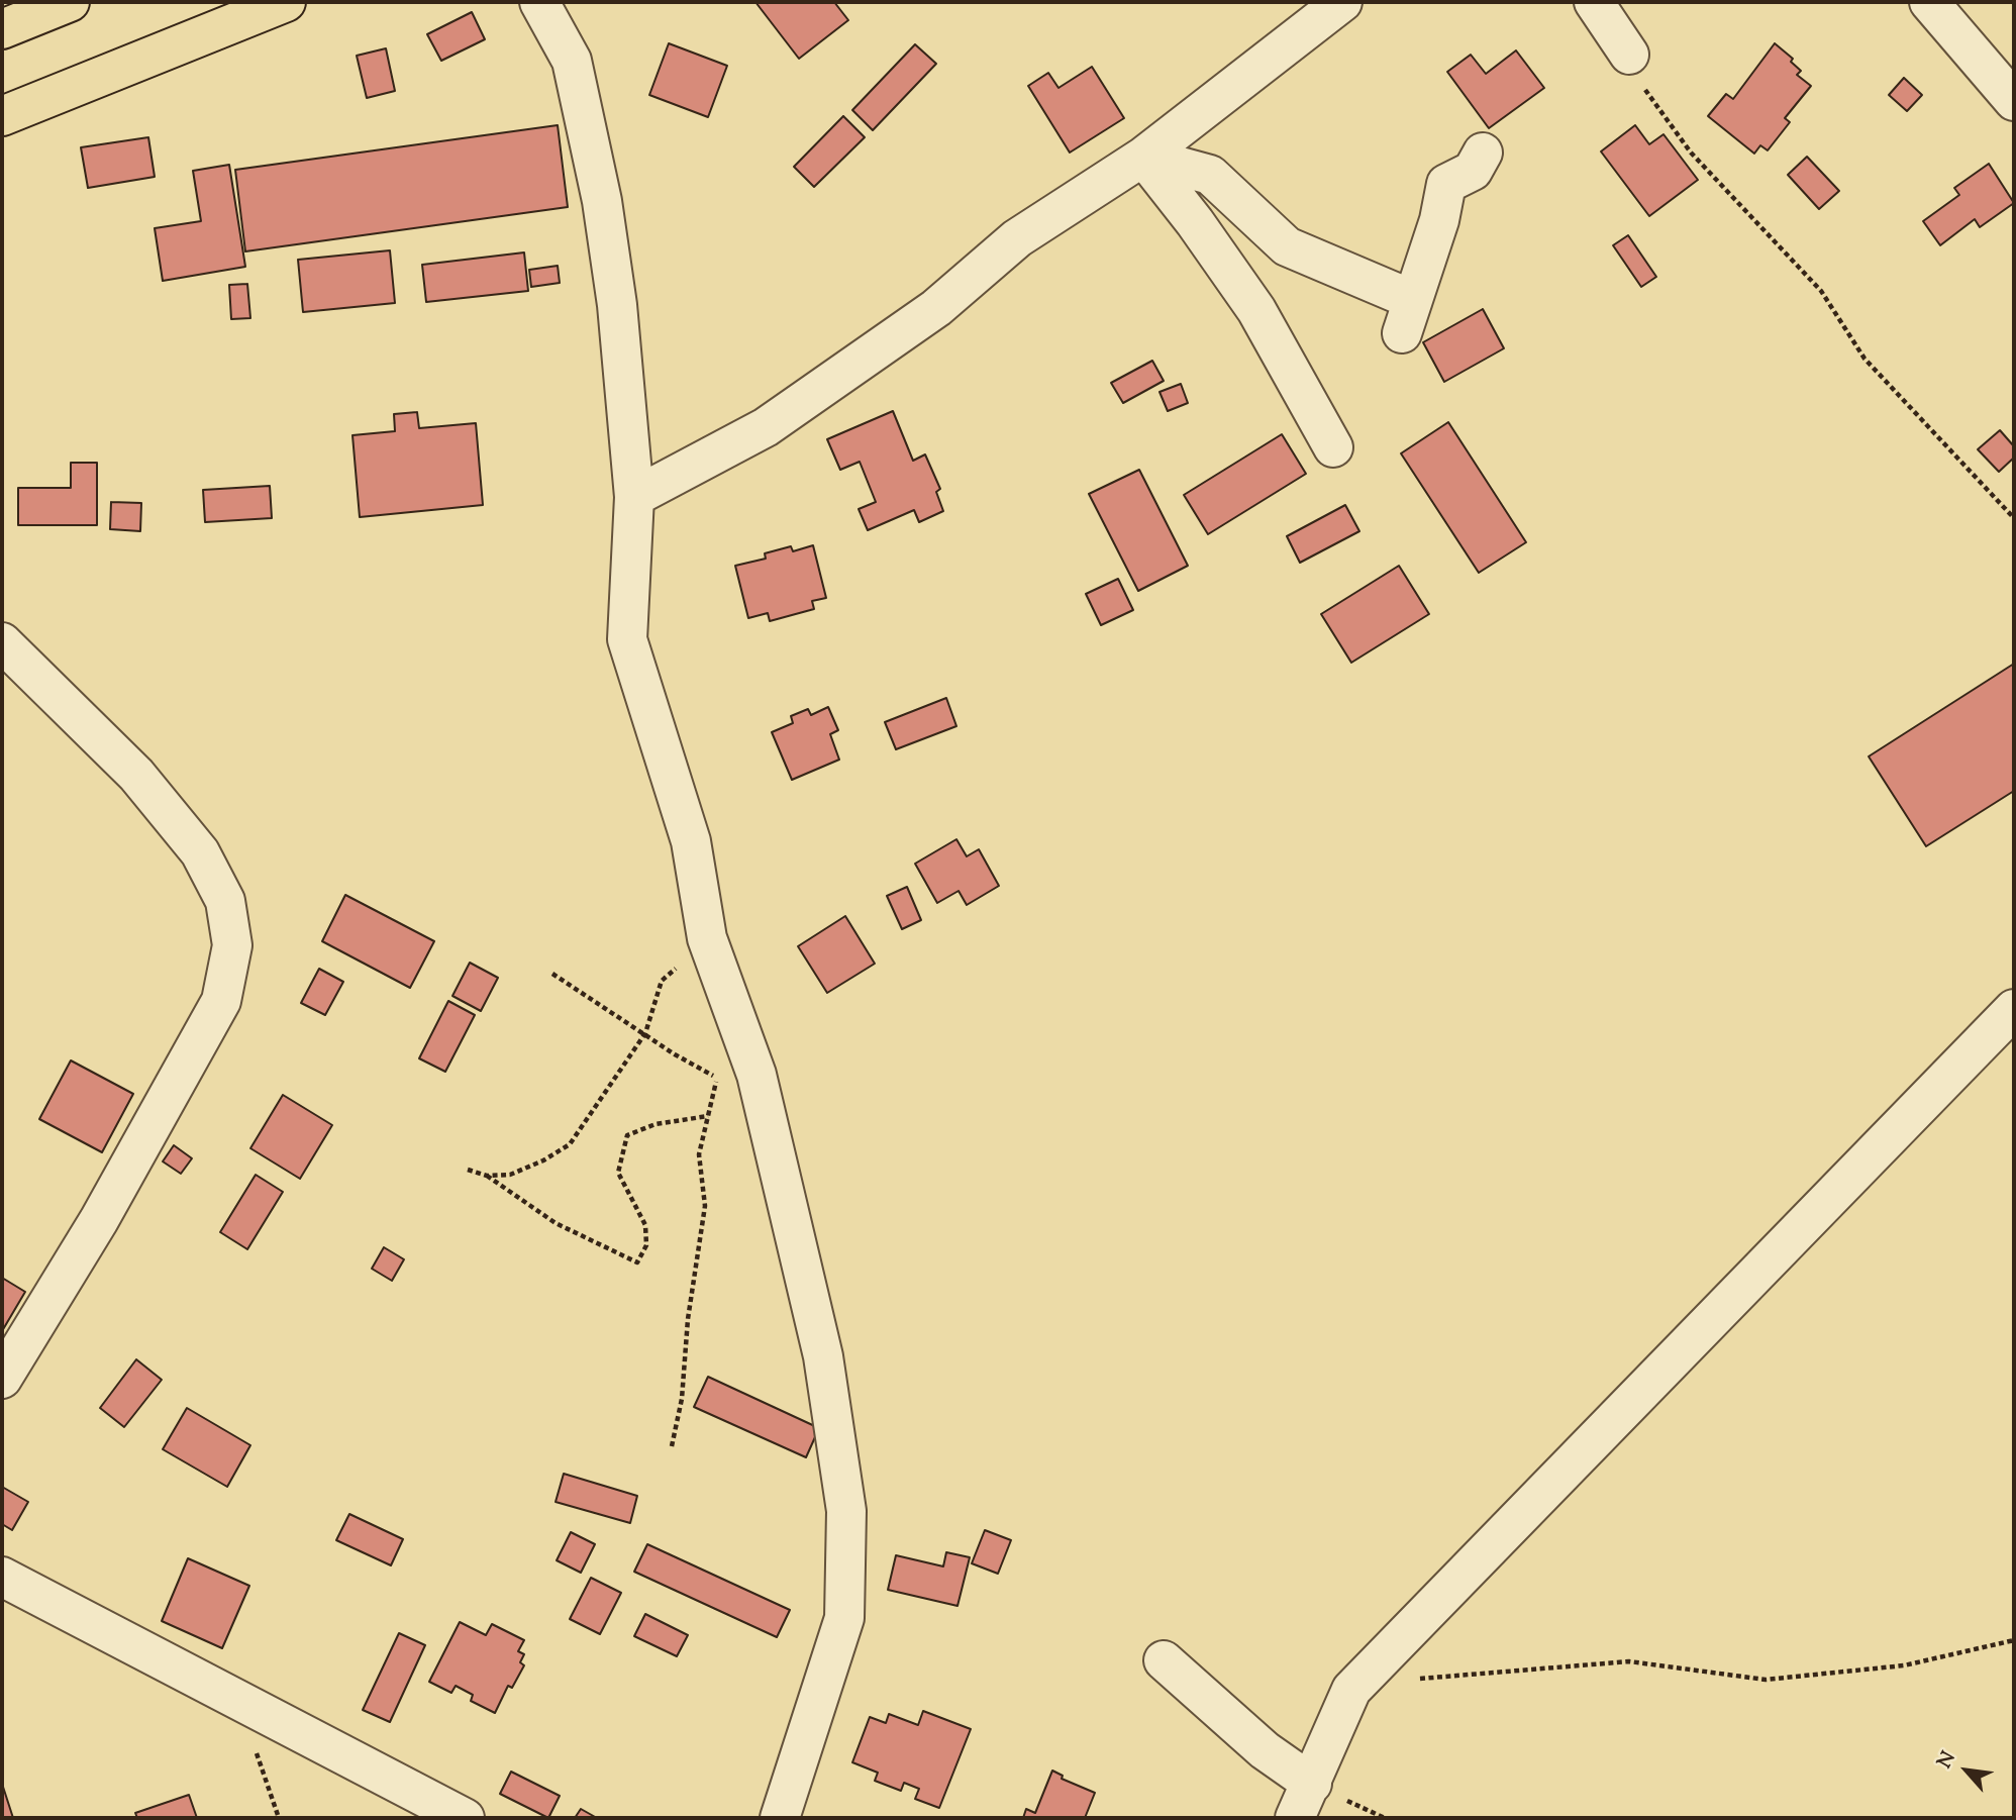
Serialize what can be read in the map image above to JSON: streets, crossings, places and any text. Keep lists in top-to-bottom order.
{
  "north": "top left"
}
